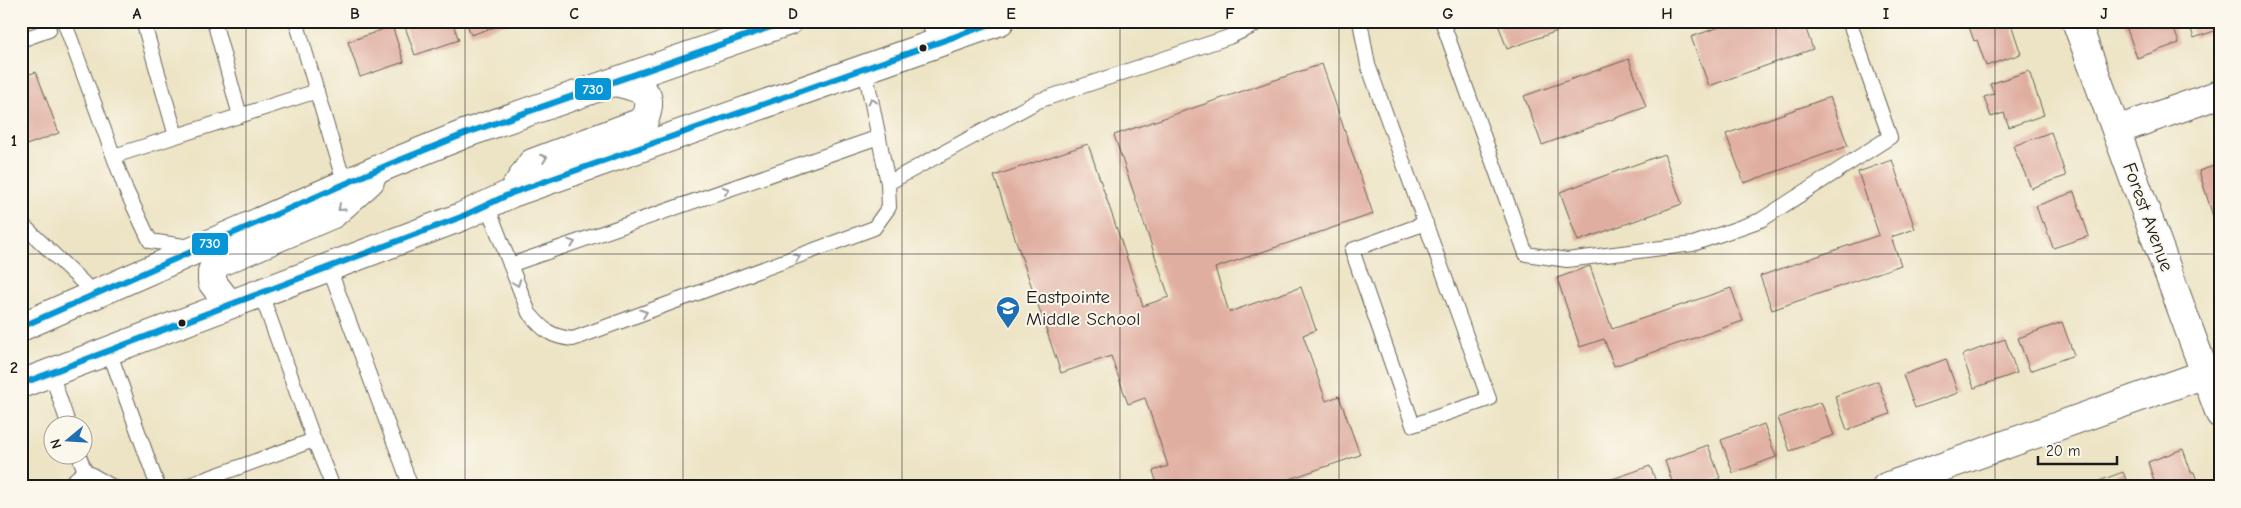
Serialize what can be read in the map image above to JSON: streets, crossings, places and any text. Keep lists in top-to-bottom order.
{
  "streets": {
    "street": ["Forest Avenue"]
  },
  "places": {
    "school or university": ["Eastpointe Middle School"]
  },
  "lines": ["transit line 730"],
  "scale_bar": "20 m",
  "north": "left",
  "grid": {
    "columns": [
      "A",
      "B",
      "C",
      "D",
      "E",
      "F",
      "G",
      "H",
      "I",
      "J"
    ],
    "rows": ["1", "2"]
  }
}
